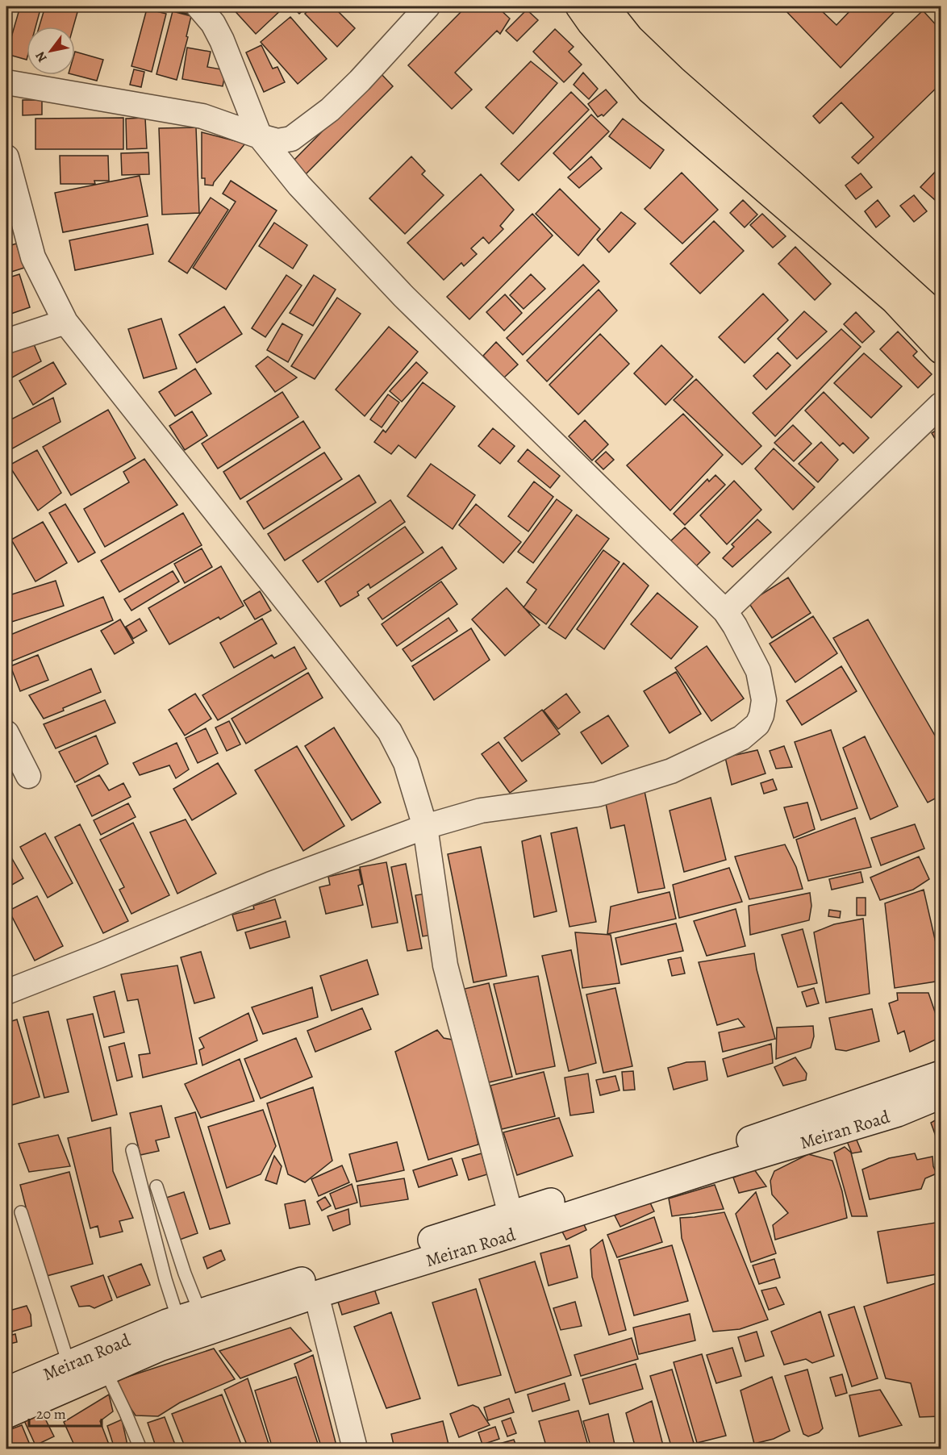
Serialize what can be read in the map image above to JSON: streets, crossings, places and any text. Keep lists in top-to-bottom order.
{
  "streets": {
    "main road": ["Meiran Road"]
  },
  "scale_bar": "20 m",
  "north": "bottom left"
}
